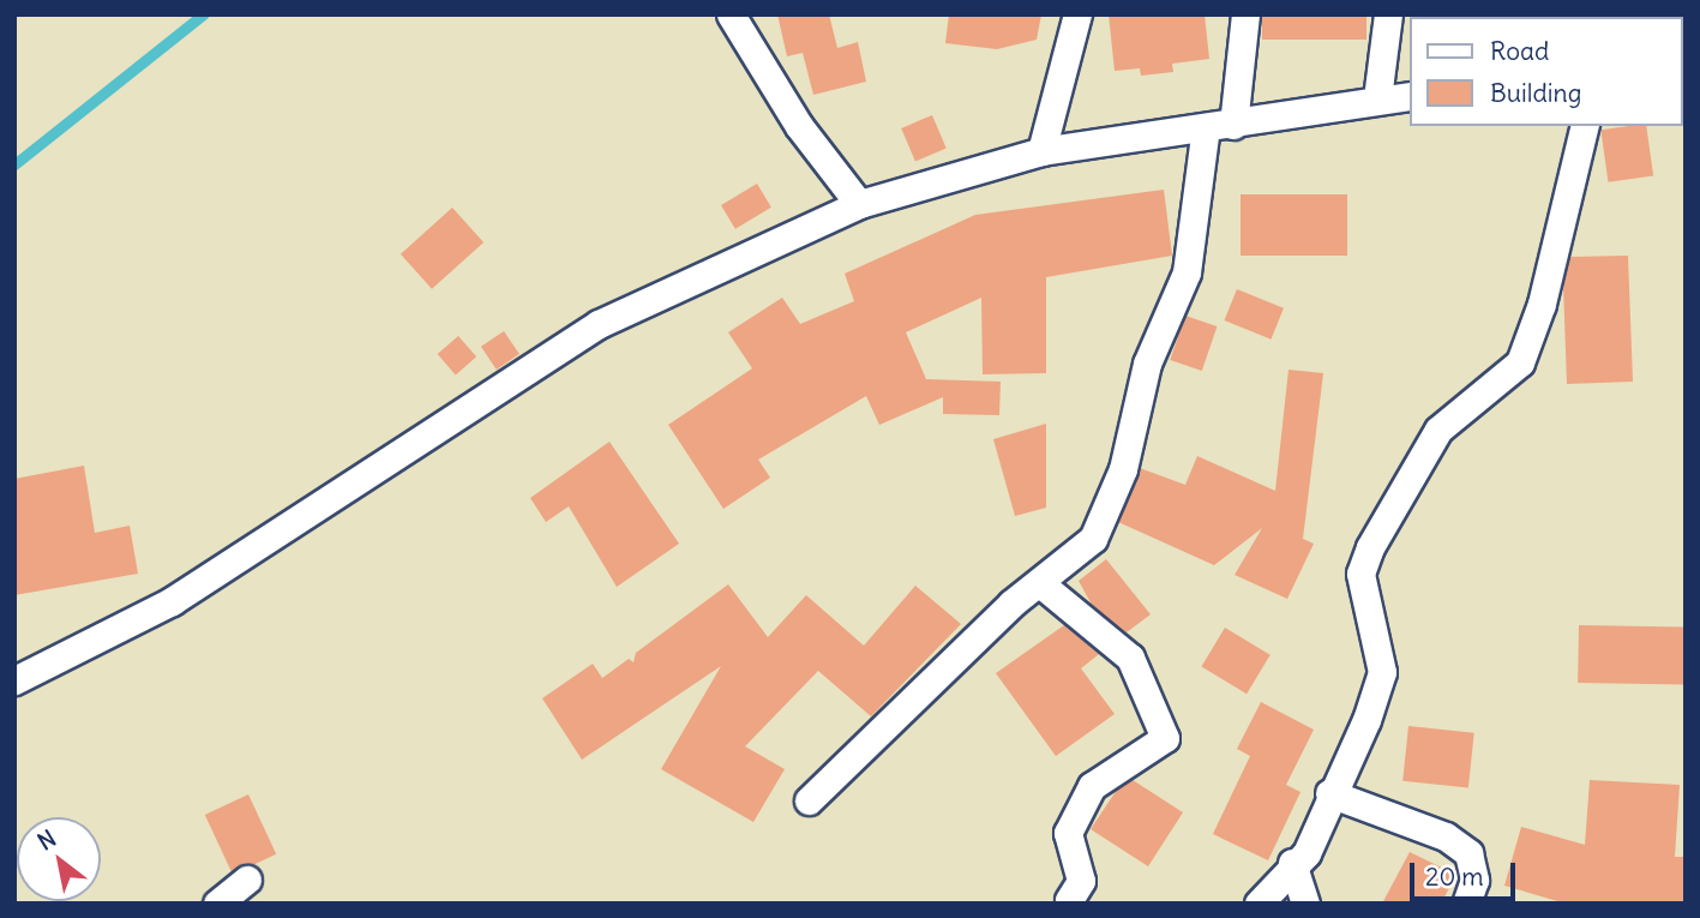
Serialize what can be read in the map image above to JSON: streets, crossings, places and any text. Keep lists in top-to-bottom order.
{
  "legend": ["Road", "Building"],
  "scale_bar": "20 m",
  "north": "top left"
}
